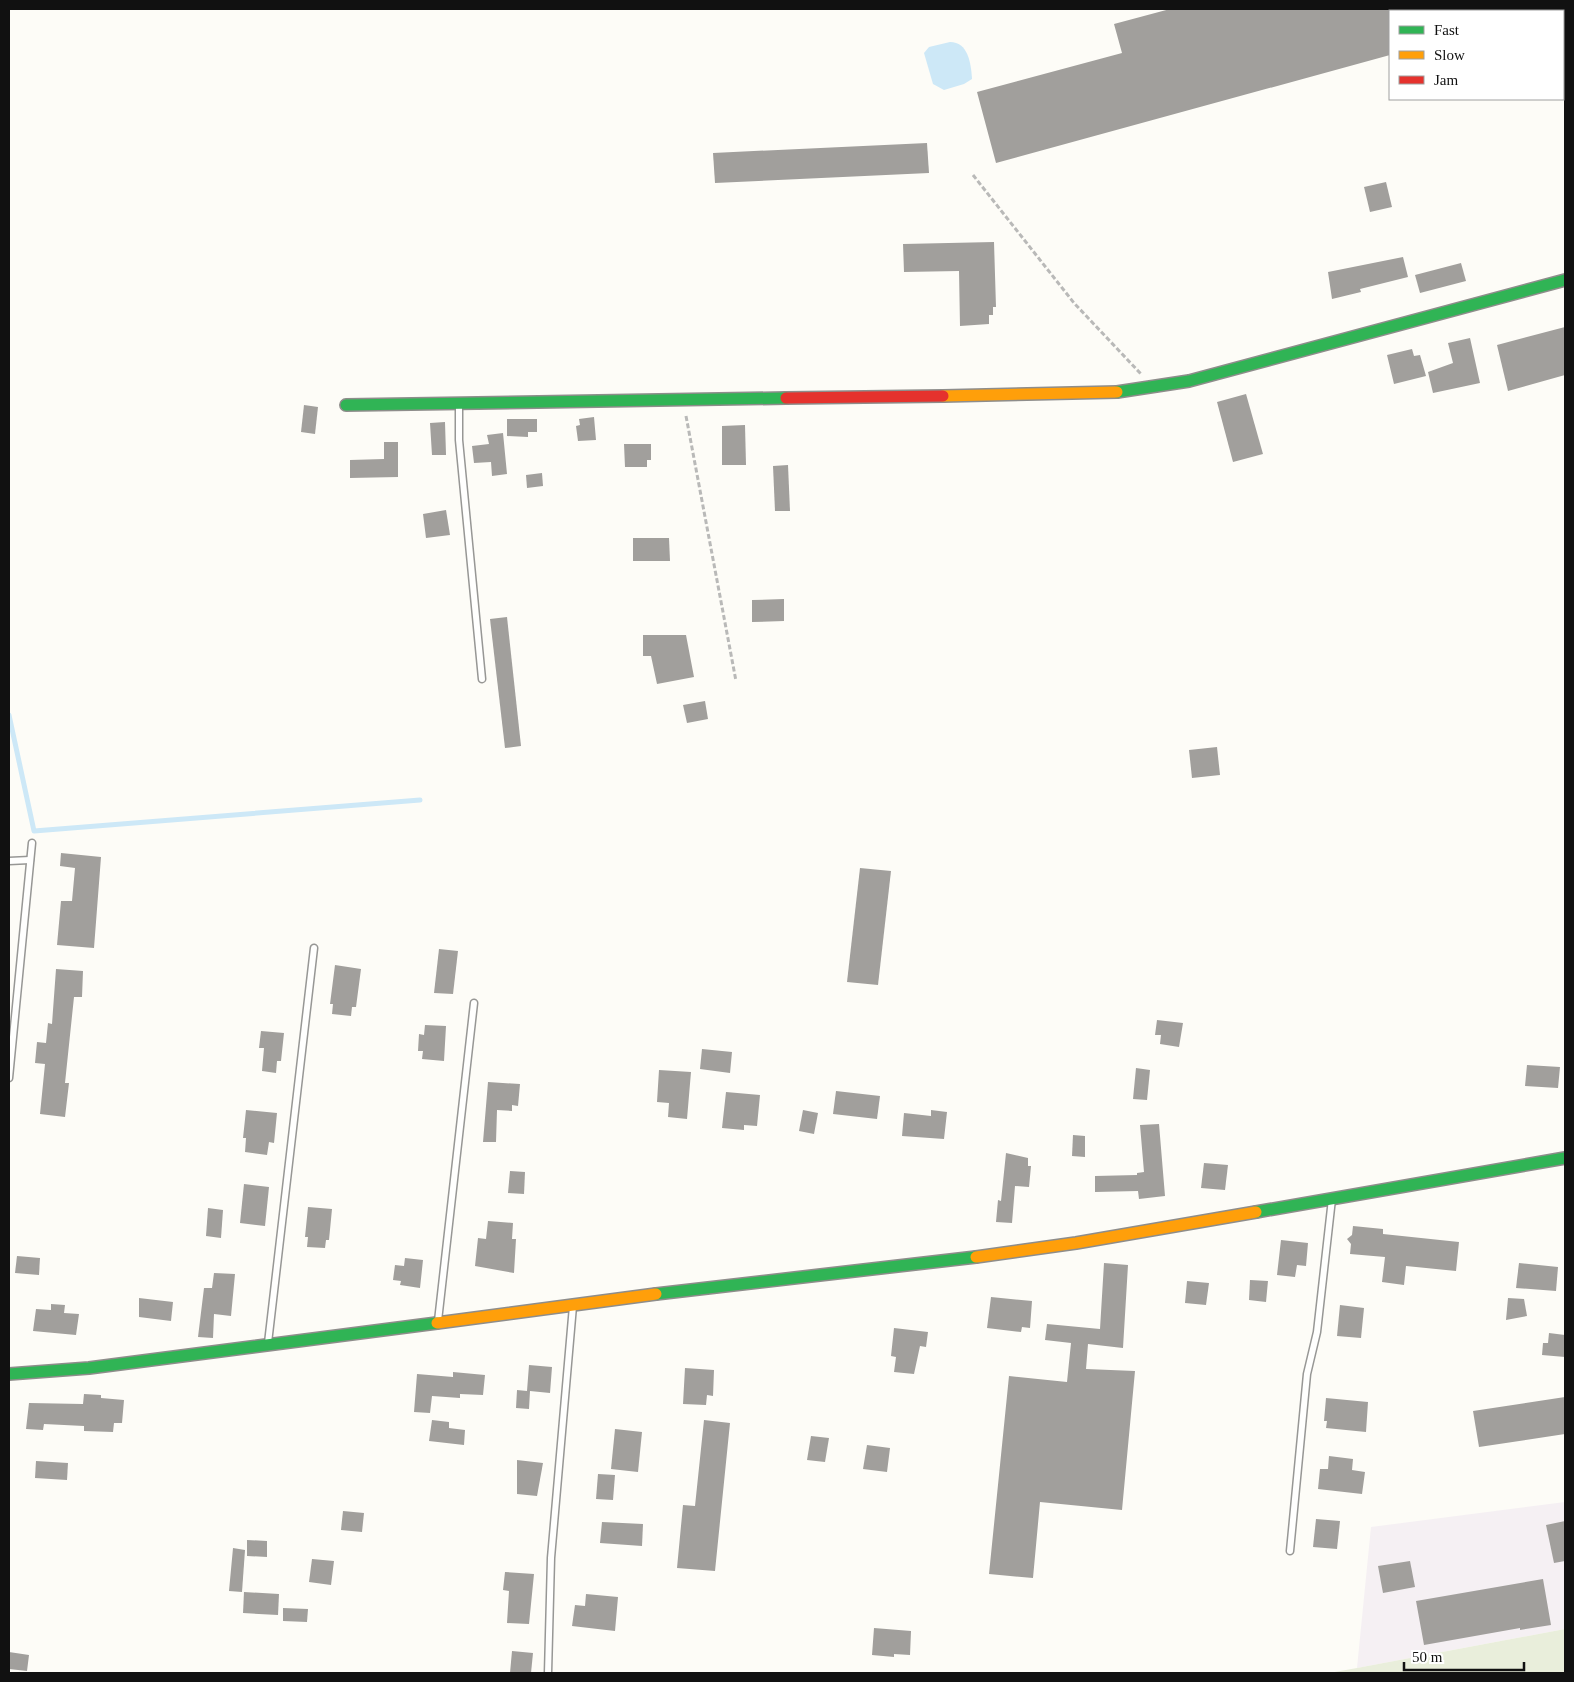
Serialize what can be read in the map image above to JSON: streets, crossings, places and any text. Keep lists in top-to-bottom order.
{
  "legend": ["Fast", "Slow", "Jam"],
  "scale_bar": "50 m"
}
